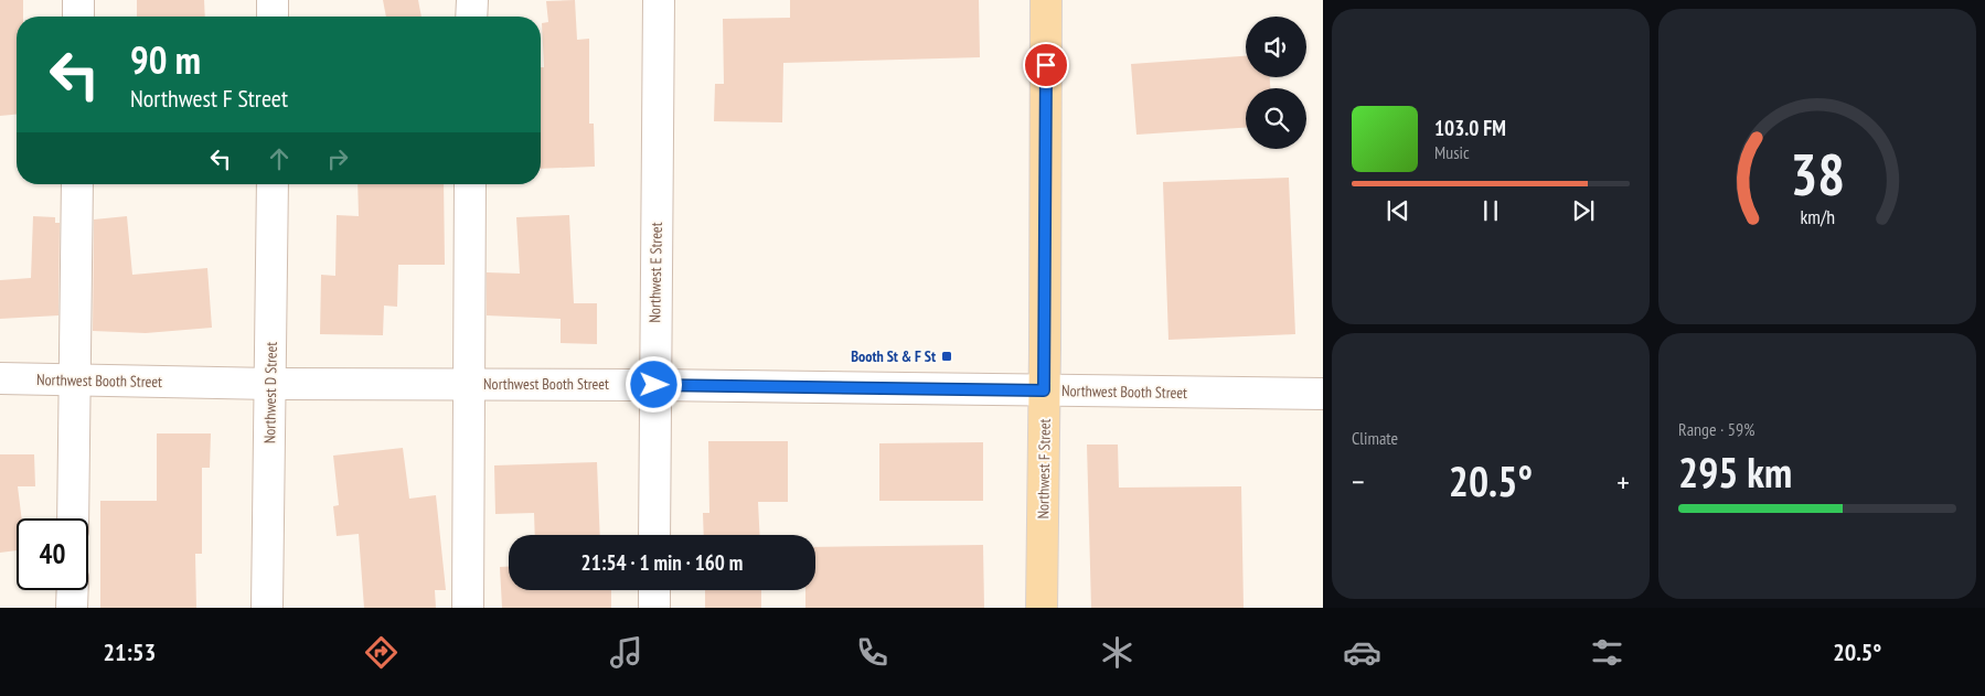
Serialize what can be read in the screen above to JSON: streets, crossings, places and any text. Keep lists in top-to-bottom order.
{
  "streets": {
    "main road": ["Northwest F Street"],
    "street": ["Northwest E Street", "Northwest Booth Street", "Northwest D Street"]
  },
  "crossings": [
    ["Northwest E Street", "Northwest Booth Street"],
    ["Northwest Booth Street", "Northwest D Street"],
    ["Northwest Booth Street", "Northwest F Street"]
  ],
  "places": {
    "transit": ["Booth St & F St"]
  },
  "page": {
    "turn": ["90 m", "Northwest F Street"],
    "song": ["103.0 FM", "Music"],
    "tile": [
      "Climate",
      ["Range · 59%", "295 km"]
    ],
    "heat": ["−", "20.5°", "+"],
    "limit": "40",
    "trip": "21:54 · 1 min · 160 m",
    "tabs": ["21:53", "20.5°"],
    "gauge": ["38", "km/h"]
  }
}
